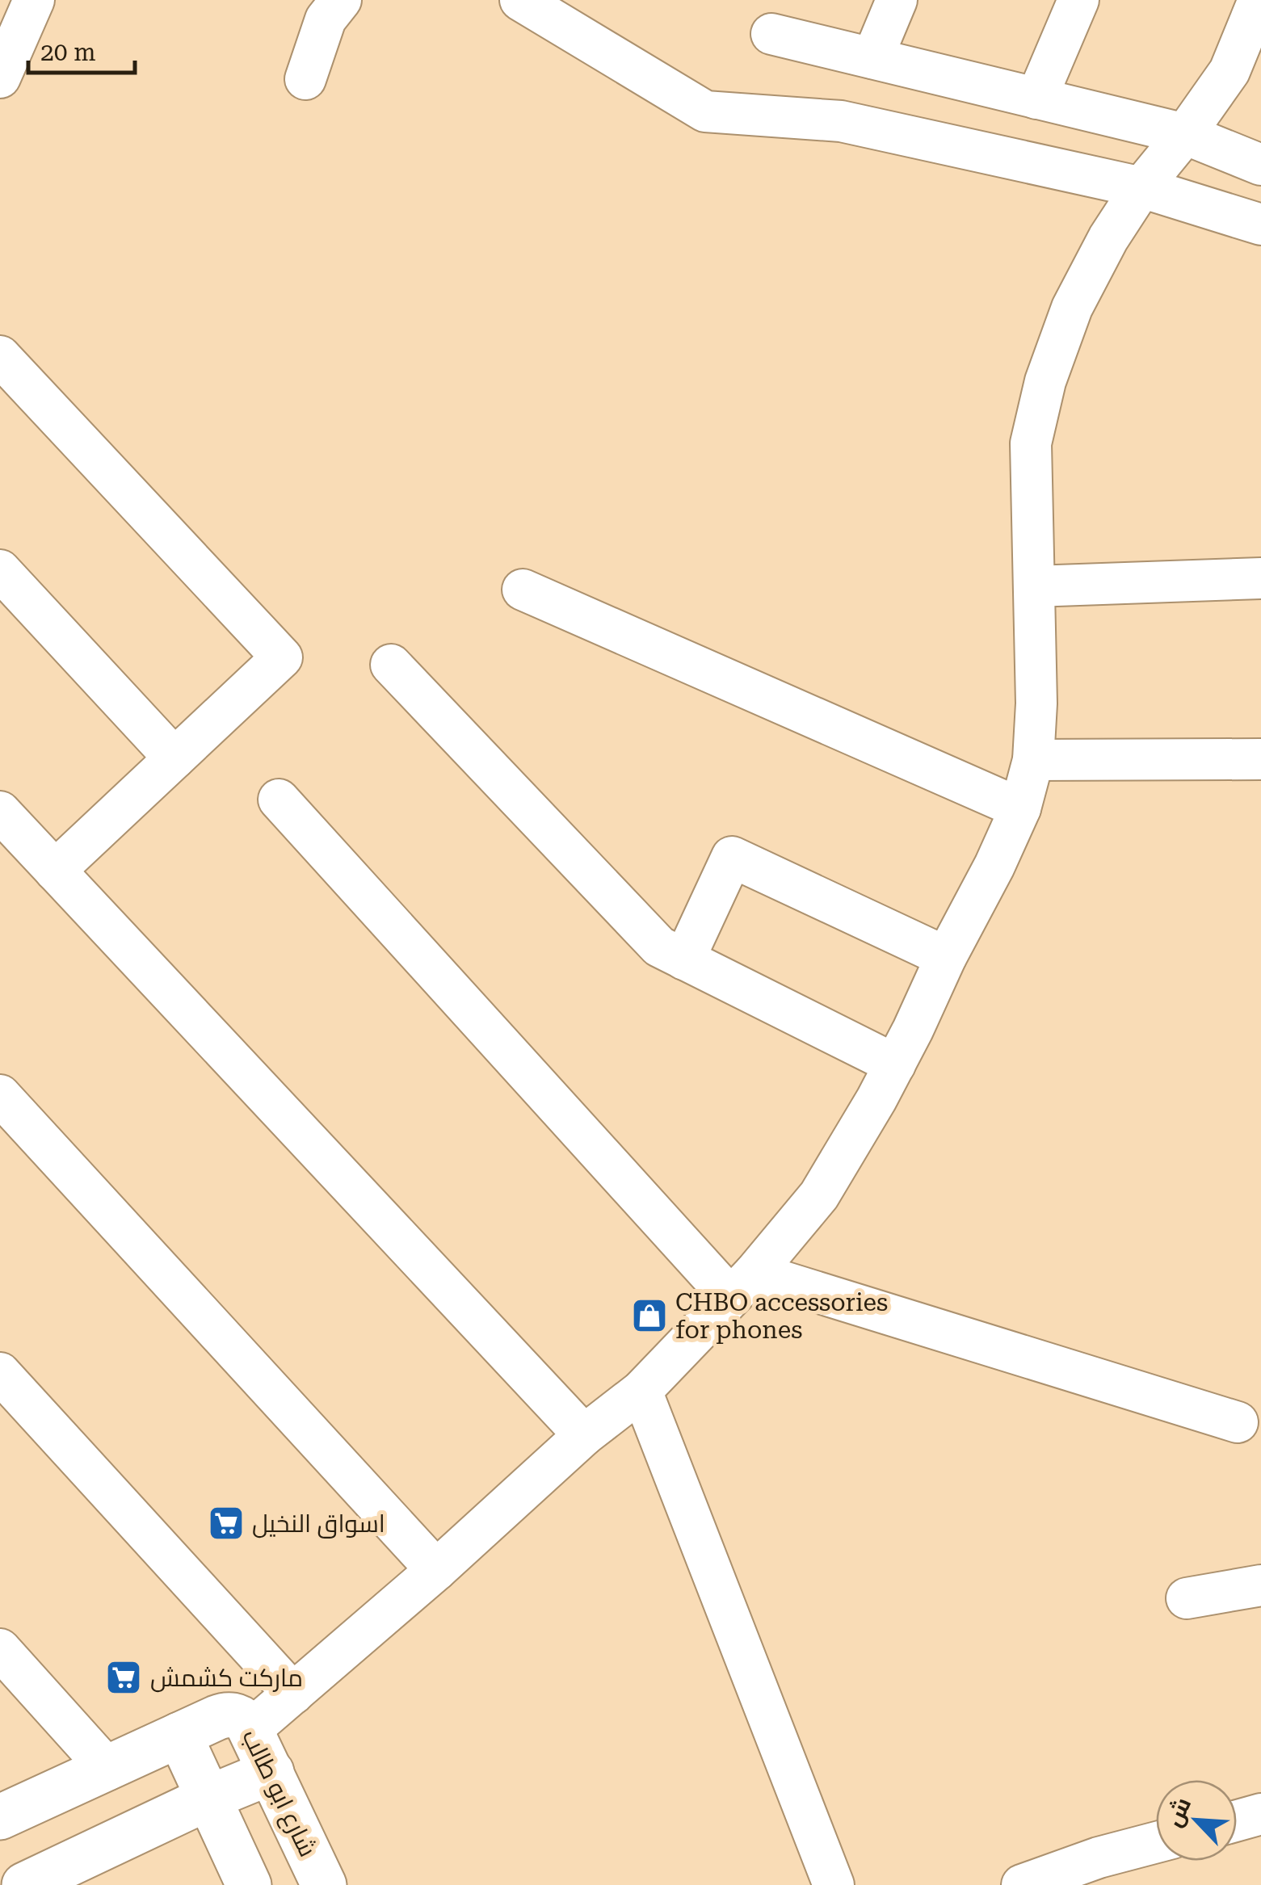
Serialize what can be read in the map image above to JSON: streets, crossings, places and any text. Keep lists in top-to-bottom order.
{
  "streets": {
    "street": ["شارع ابو طالب"]
  },
  "places": {
    "shop": ["CHBO accessories for phones"],
    "supermarket": ["اسواق النخيل", "ماركت كشمش"]
  },
  "scale_bar": "20 m",
  "north": "top left"
}
